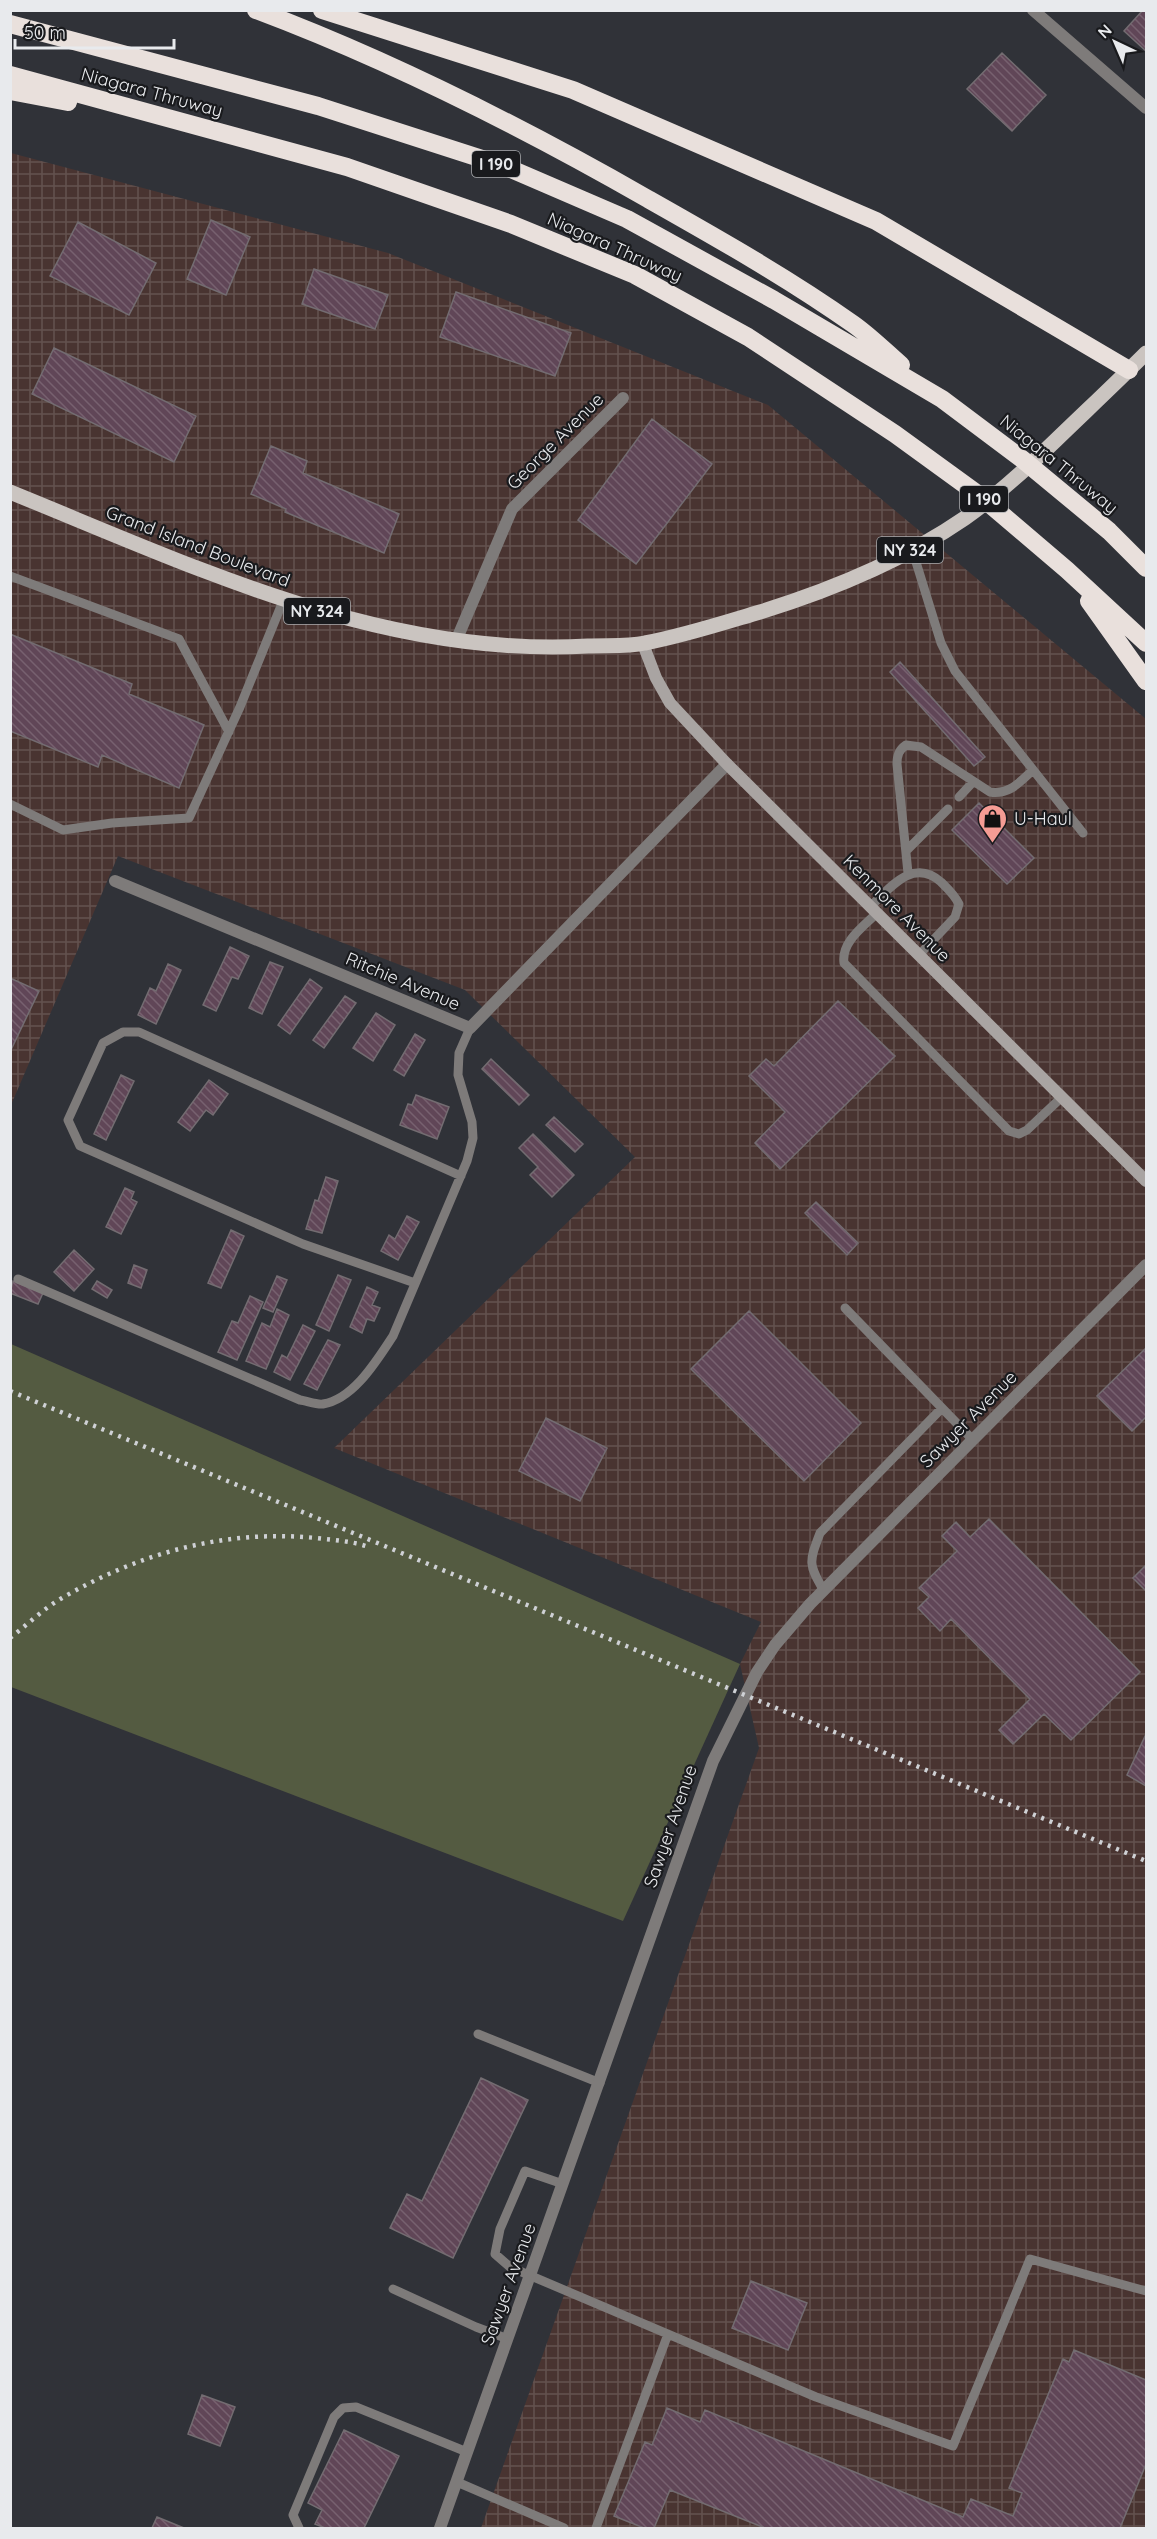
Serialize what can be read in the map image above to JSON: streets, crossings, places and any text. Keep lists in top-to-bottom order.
{
  "streets": {
    "highway": ["Niagara Thruway", "I 190"],
    "main road": ["Grand Island Boulevard", "NY 324", "Kenmore Avenue"],
    "street": ["George Avenue", "Ritchie Avenue", "Sawyer Avenue"]
  },
  "crossings": [
    ["George Avenue", "Grand Island Boulevard"],
    ["Grand Island Boulevard", "Kenmore Avenue"],
    ["Kenmore Avenue", "Ritchie Avenue"]
  ],
  "places": {
    "shop": ["U-Haul"]
  },
  "scale_bar": "50 m",
  "north": "top left"
}
